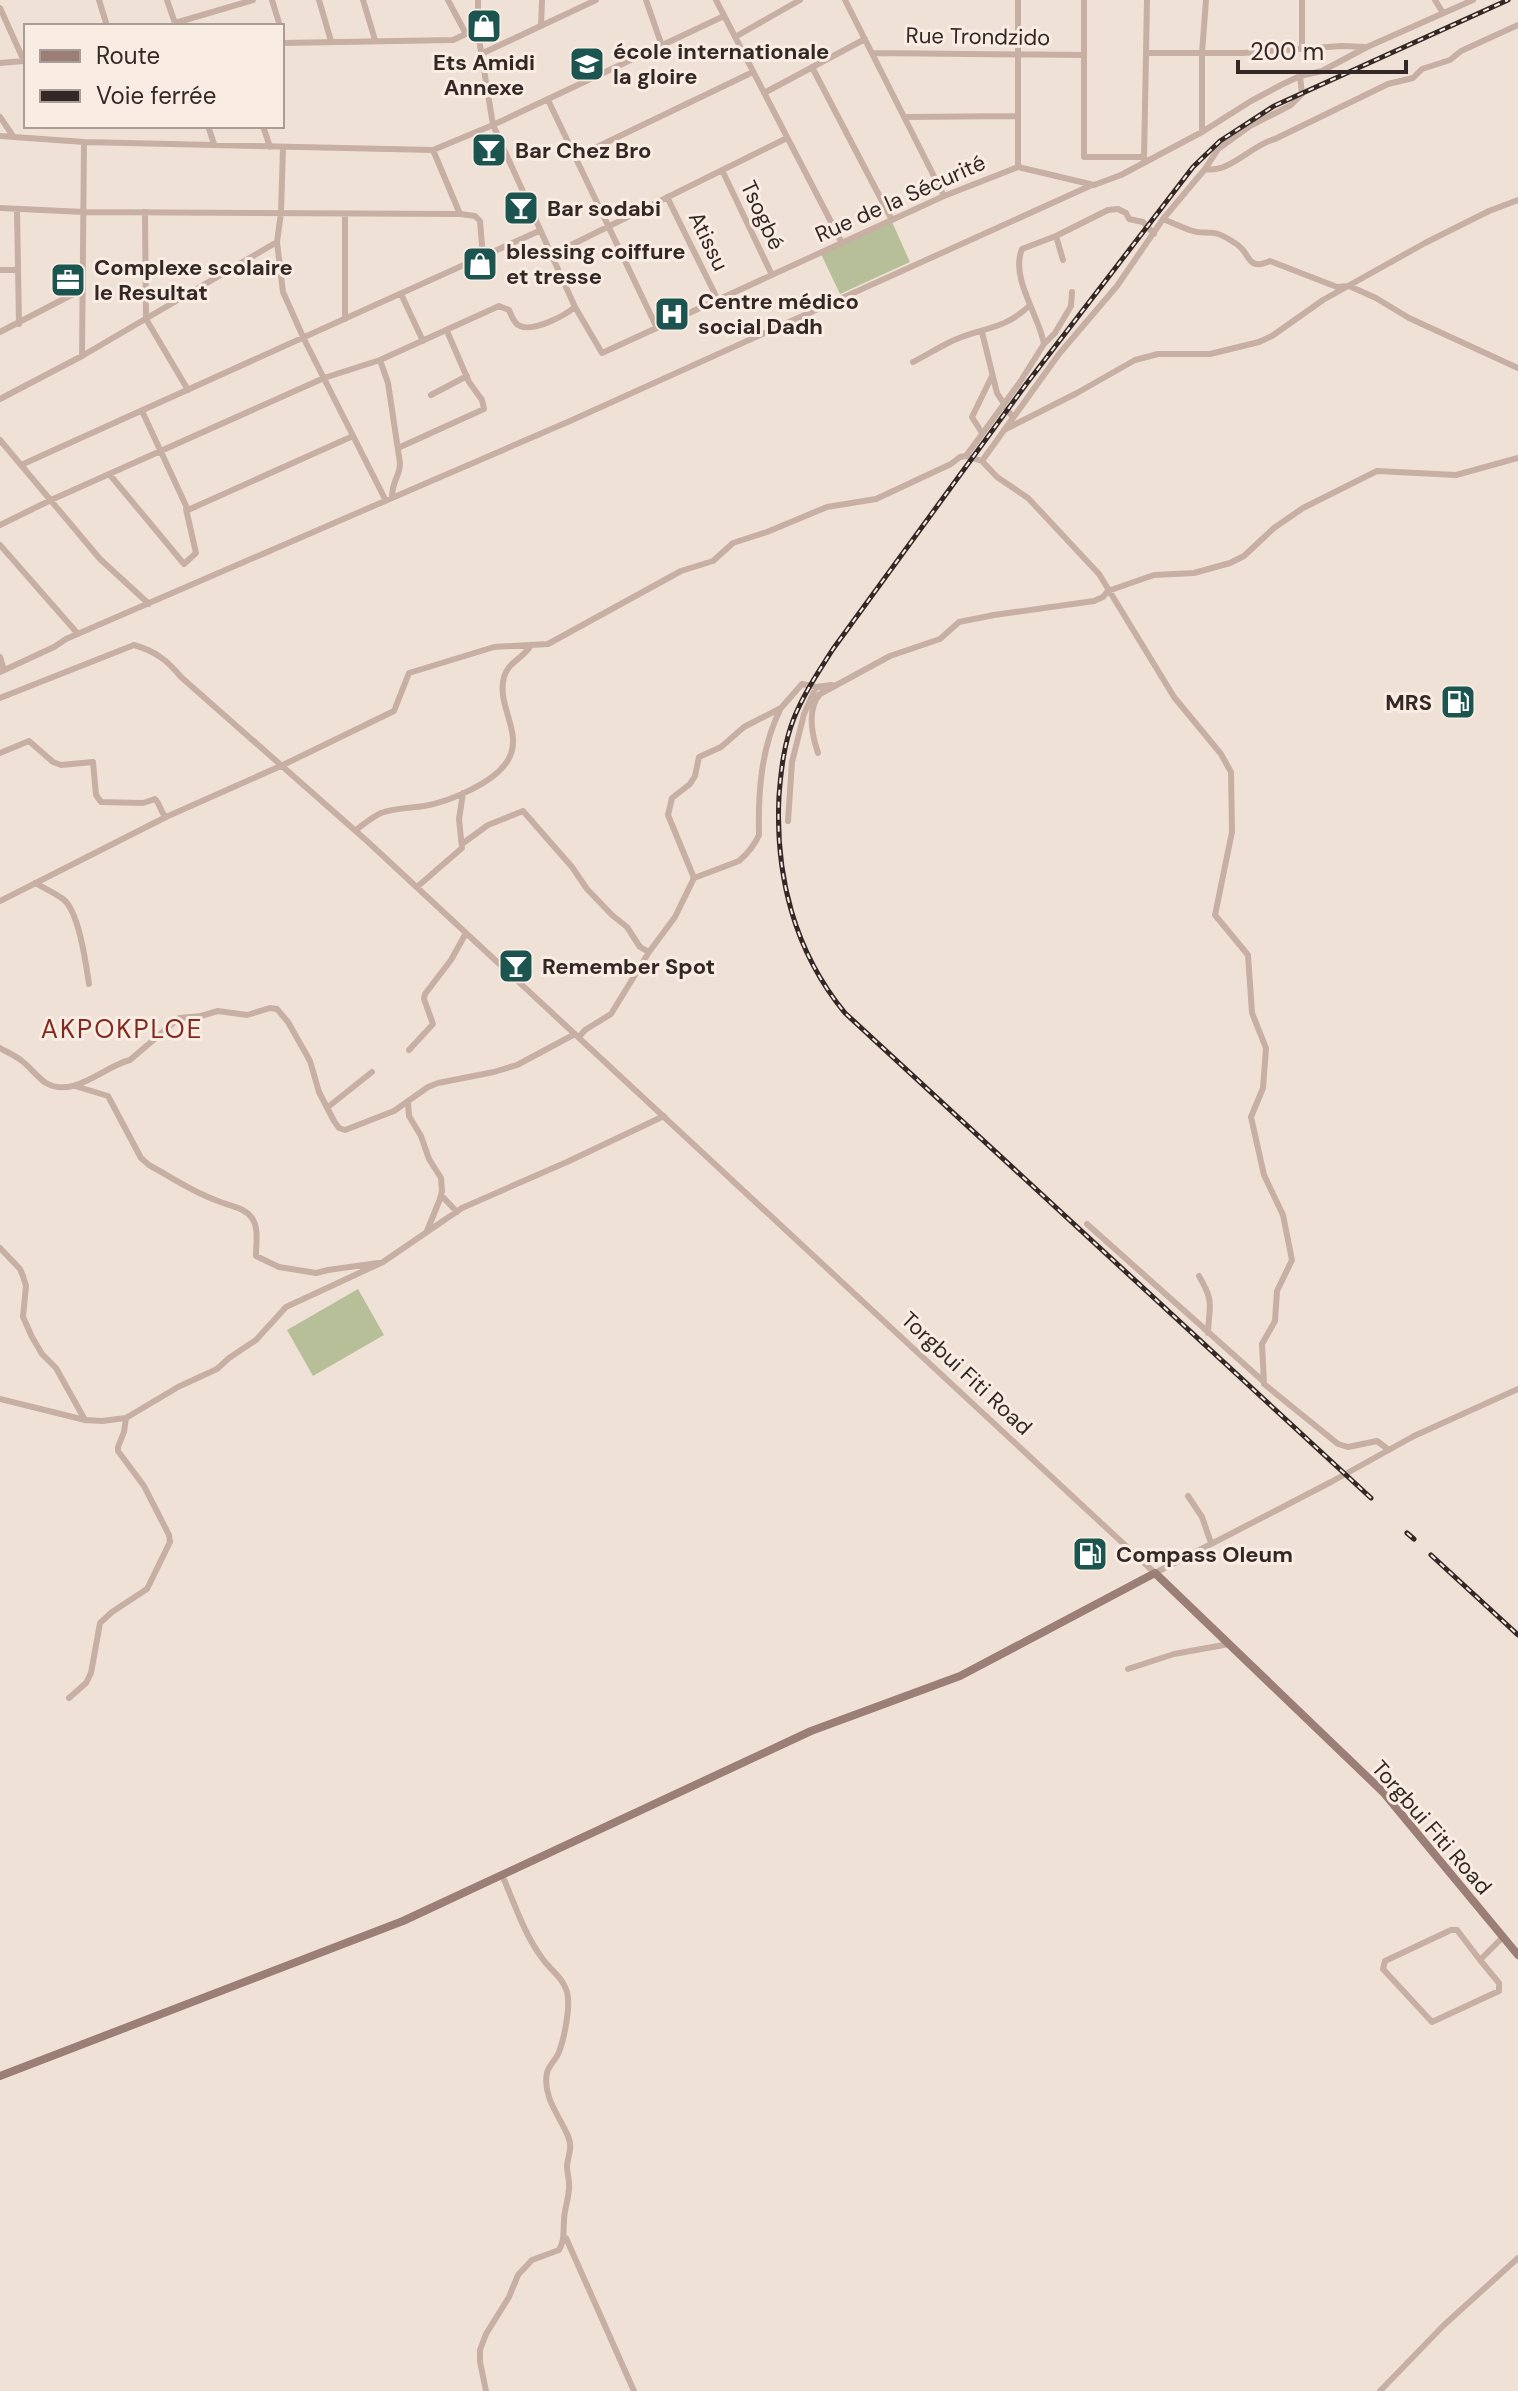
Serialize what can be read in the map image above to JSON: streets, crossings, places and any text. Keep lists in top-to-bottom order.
{
  "streets": {
    "street": [
      "Rue Trondzido",
      "Rue de la Sécurité",
      "Tsogbé",
      "Atissu",
      "Torgbui Fiti Road"
    ]
  },
  "crossings": [
    ["Rue de la Sécurité", "Tsogbé"],
    ["Rue de la Sécurité", "Atissu"]
  ],
  "districts": ["AKPOKPLOE"],
  "places": {
    "shop": ["Ets Amidi Annexe", "blessing coiffure et tresse"],
    "school or university": ["école internationale la gloire"],
    "bar": ["Bar Chez Bro", "Bar sodabi", "Remember Spot"],
    "office": ["Complexe scolaire le Resultat"],
    "hospital": ["Centre médico social Dadh"],
    "fuel station": ["MRS", "Compass Oleum"]
  },
  "legend": ["Route", "Voie ferrée"],
  "scale_bar": "200 m"
}
